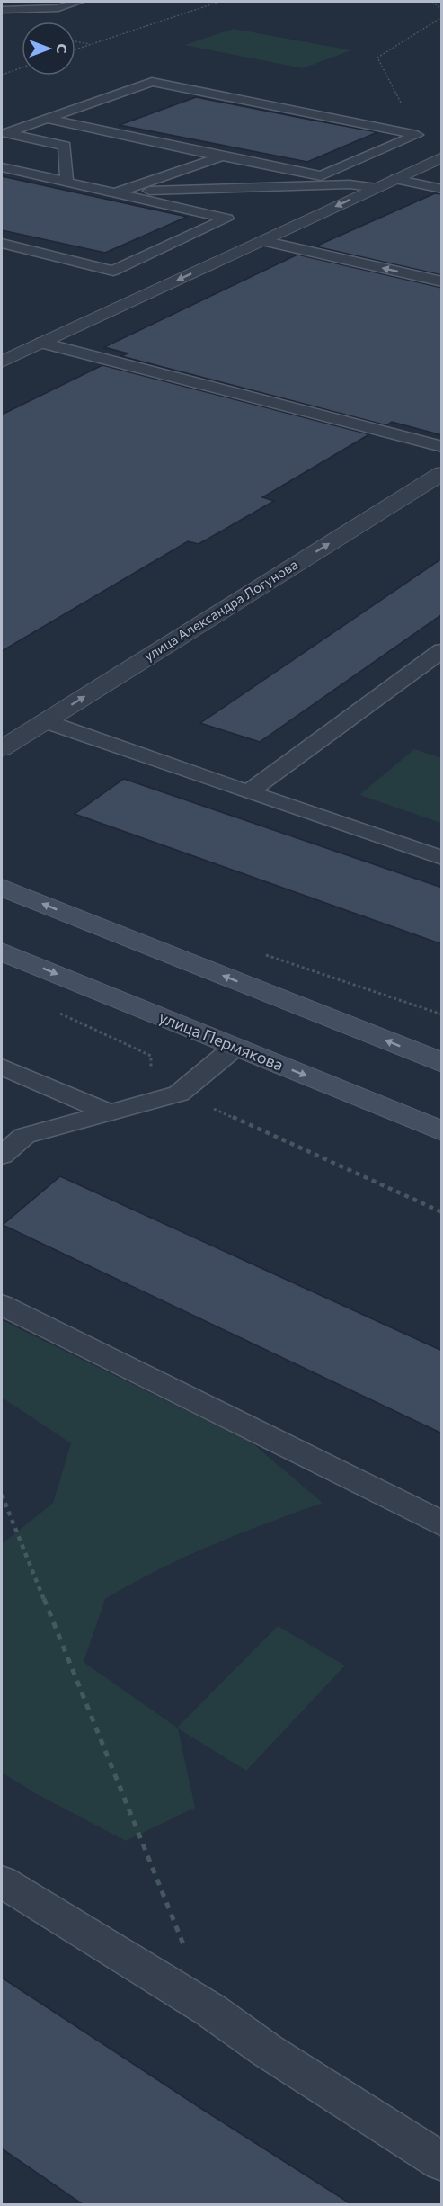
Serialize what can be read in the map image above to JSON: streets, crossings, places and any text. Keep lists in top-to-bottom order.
{
  "streets": {
    "main road": ["улица Пермякова"],
    "street": ["улица Александра Логунова"]
  },
  "one_way": ["улица Александра Логунова"],
  "north": "right"
}
